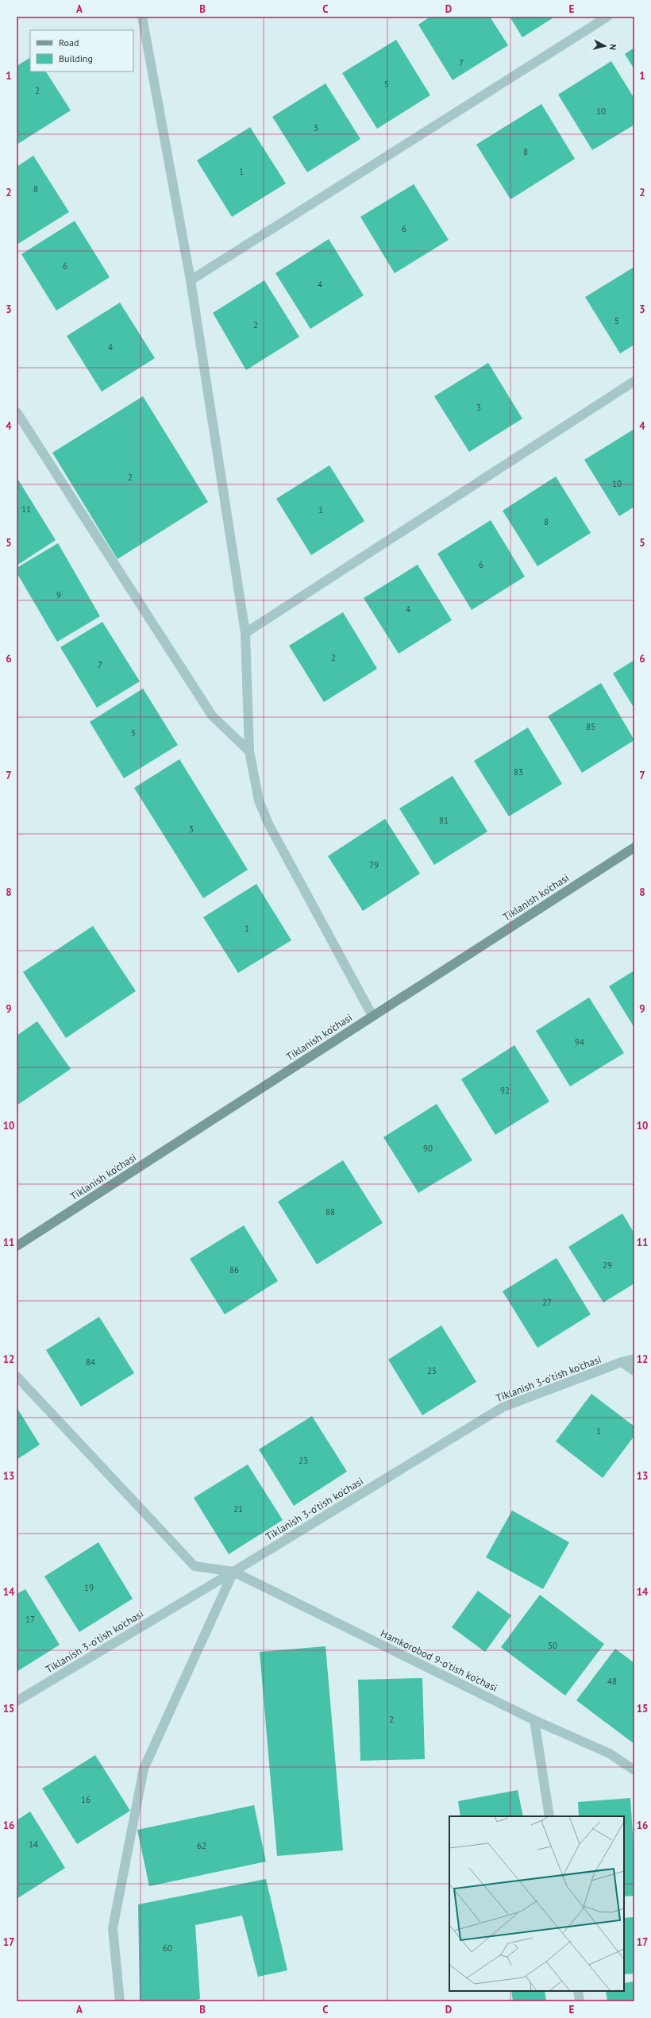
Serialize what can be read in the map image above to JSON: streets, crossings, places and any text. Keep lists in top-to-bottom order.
{
  "streets": {
    "street": ["Tiklanish ko'chasi", "Tiklanish 3-o'tish ko'chasi", "Hamkorobod 9-o'tish ko'chasi"]
  },
  "crossings": [
    ["Tiklanish 3-o'tish ko'chasi", "Hamkorobod 9-o'tish ko'chasi"]
  ],
  "house_numbers": [
    "7",
    "5",
    "2",
    "10",
    "3",
    "8",
    "1",
    "8",
    "6",
    "6",
    "4",
    "5",
    "2",
    "4",
    "3",
    "2",
    "10",
    "11",
    "1",
    "8",
    "6",
    "9",
    "4",
    "2",
    "7",
    "85",
    "5",
    "83",
    "81",
    "3",
    "79",
    "1",
    "94",
    "92",
    "90",
    "88",
    "29",
    "86",
    "27",
    "84",
    "25",
    "1",
    "23",
    "21",
    "19",
    "17",
    "50",
    "48",
    "2",
    "16",
    "14",
    "62",
    "60"
  ],
  "legend": ["Road", "Building"],
  "north": "right",
  "grid": {
    "columns": [
      "A",
      "B",
      "C",
      "D",
      "E"
    ],
    "rows": [
      "1",
      "2",
      "3",
      "4",
      "5",
      "6",
      "7",
      "8",
      "9",
      "10",
      "11",
      "12",
      "13",
      "14",
      "15",
      "16",
      "17"
    ]
  }
}
